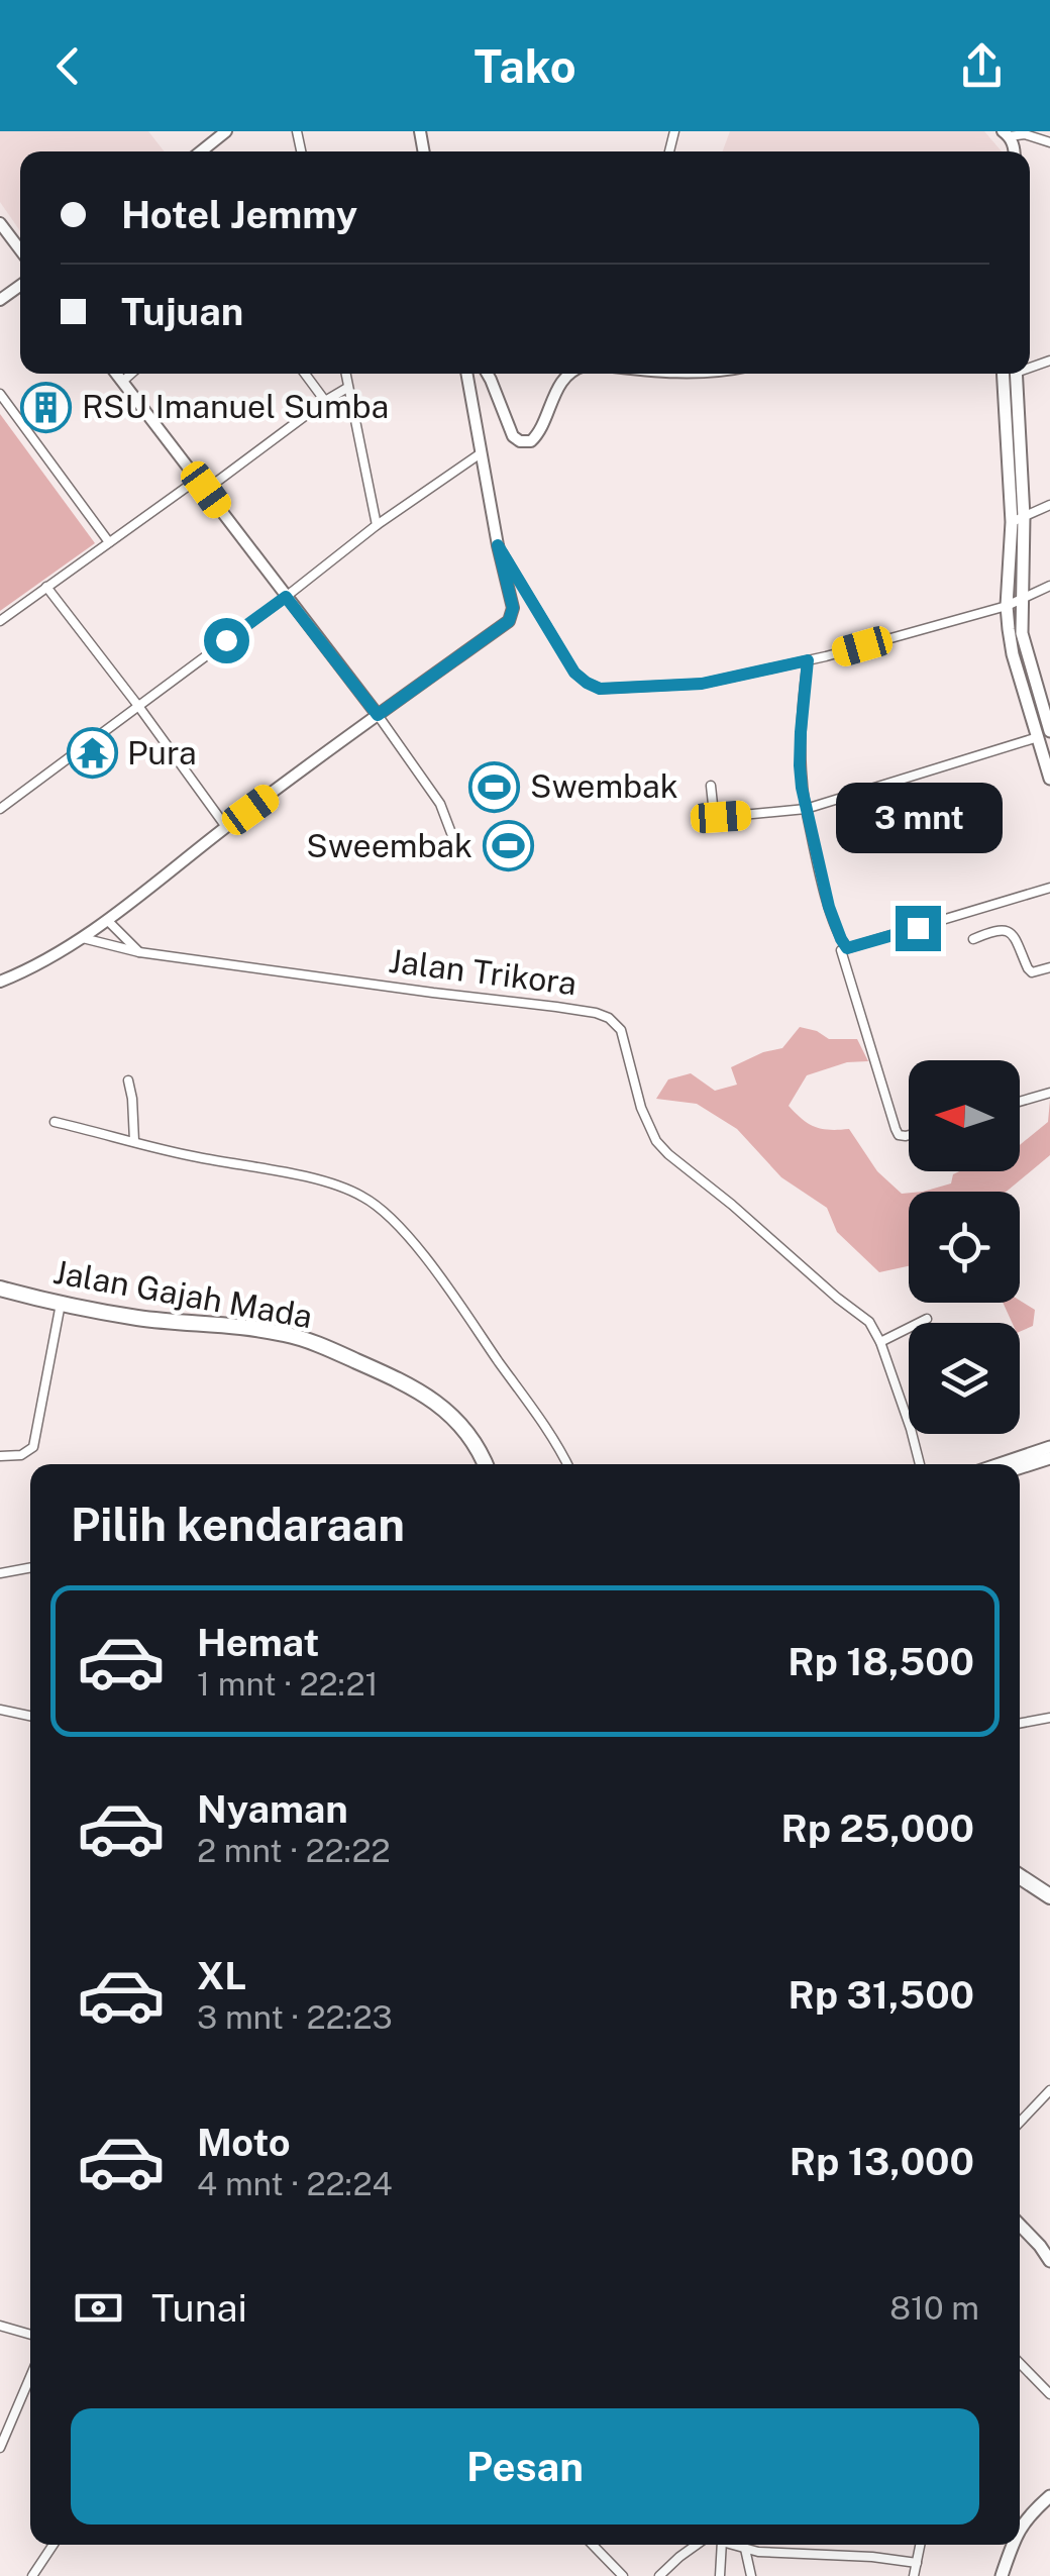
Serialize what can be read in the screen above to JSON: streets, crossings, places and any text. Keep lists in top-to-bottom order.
{
  "streets": {
    "highway": ["Jalan Gajah Mada"],
    "street": ["Jalan Trikora"]
  },
  "places": {
    "building": ["RSU Imanuel Sumba"],
    "temple": ["Pura"],
    "sports": ["Swembak", "Sweembak"]
  },
  "north": "left",
  "page": {
    "header": "Tako",
    "banner": ["Hotel Jemmy", "Tujuan"],
    "bubble": "3 mnt",
    "heading": "Pilih kendaraan",
    "list": [
      {
        "name": "Hemat",
        "note": "1 mnt · 22:21",
        "value": "Rp 18,500"
      },
      {
        "name": "Nyaman",
        "note": "2 mnt · 22:22",
        "value": "Rp 25,000"
      },
      {
        "name": "XL",
        "note": "3 mnt · 22:23",
        "value": "Rp 31,500"
      },
      {
        "name": "Moto",
        "note": "4 mnt · 22:24",
        "value": "Rp 13,000"
      }
    ],
    "pay": ["Tunai", "810 m"],
    "buttons": "Pesan"
  }
}
